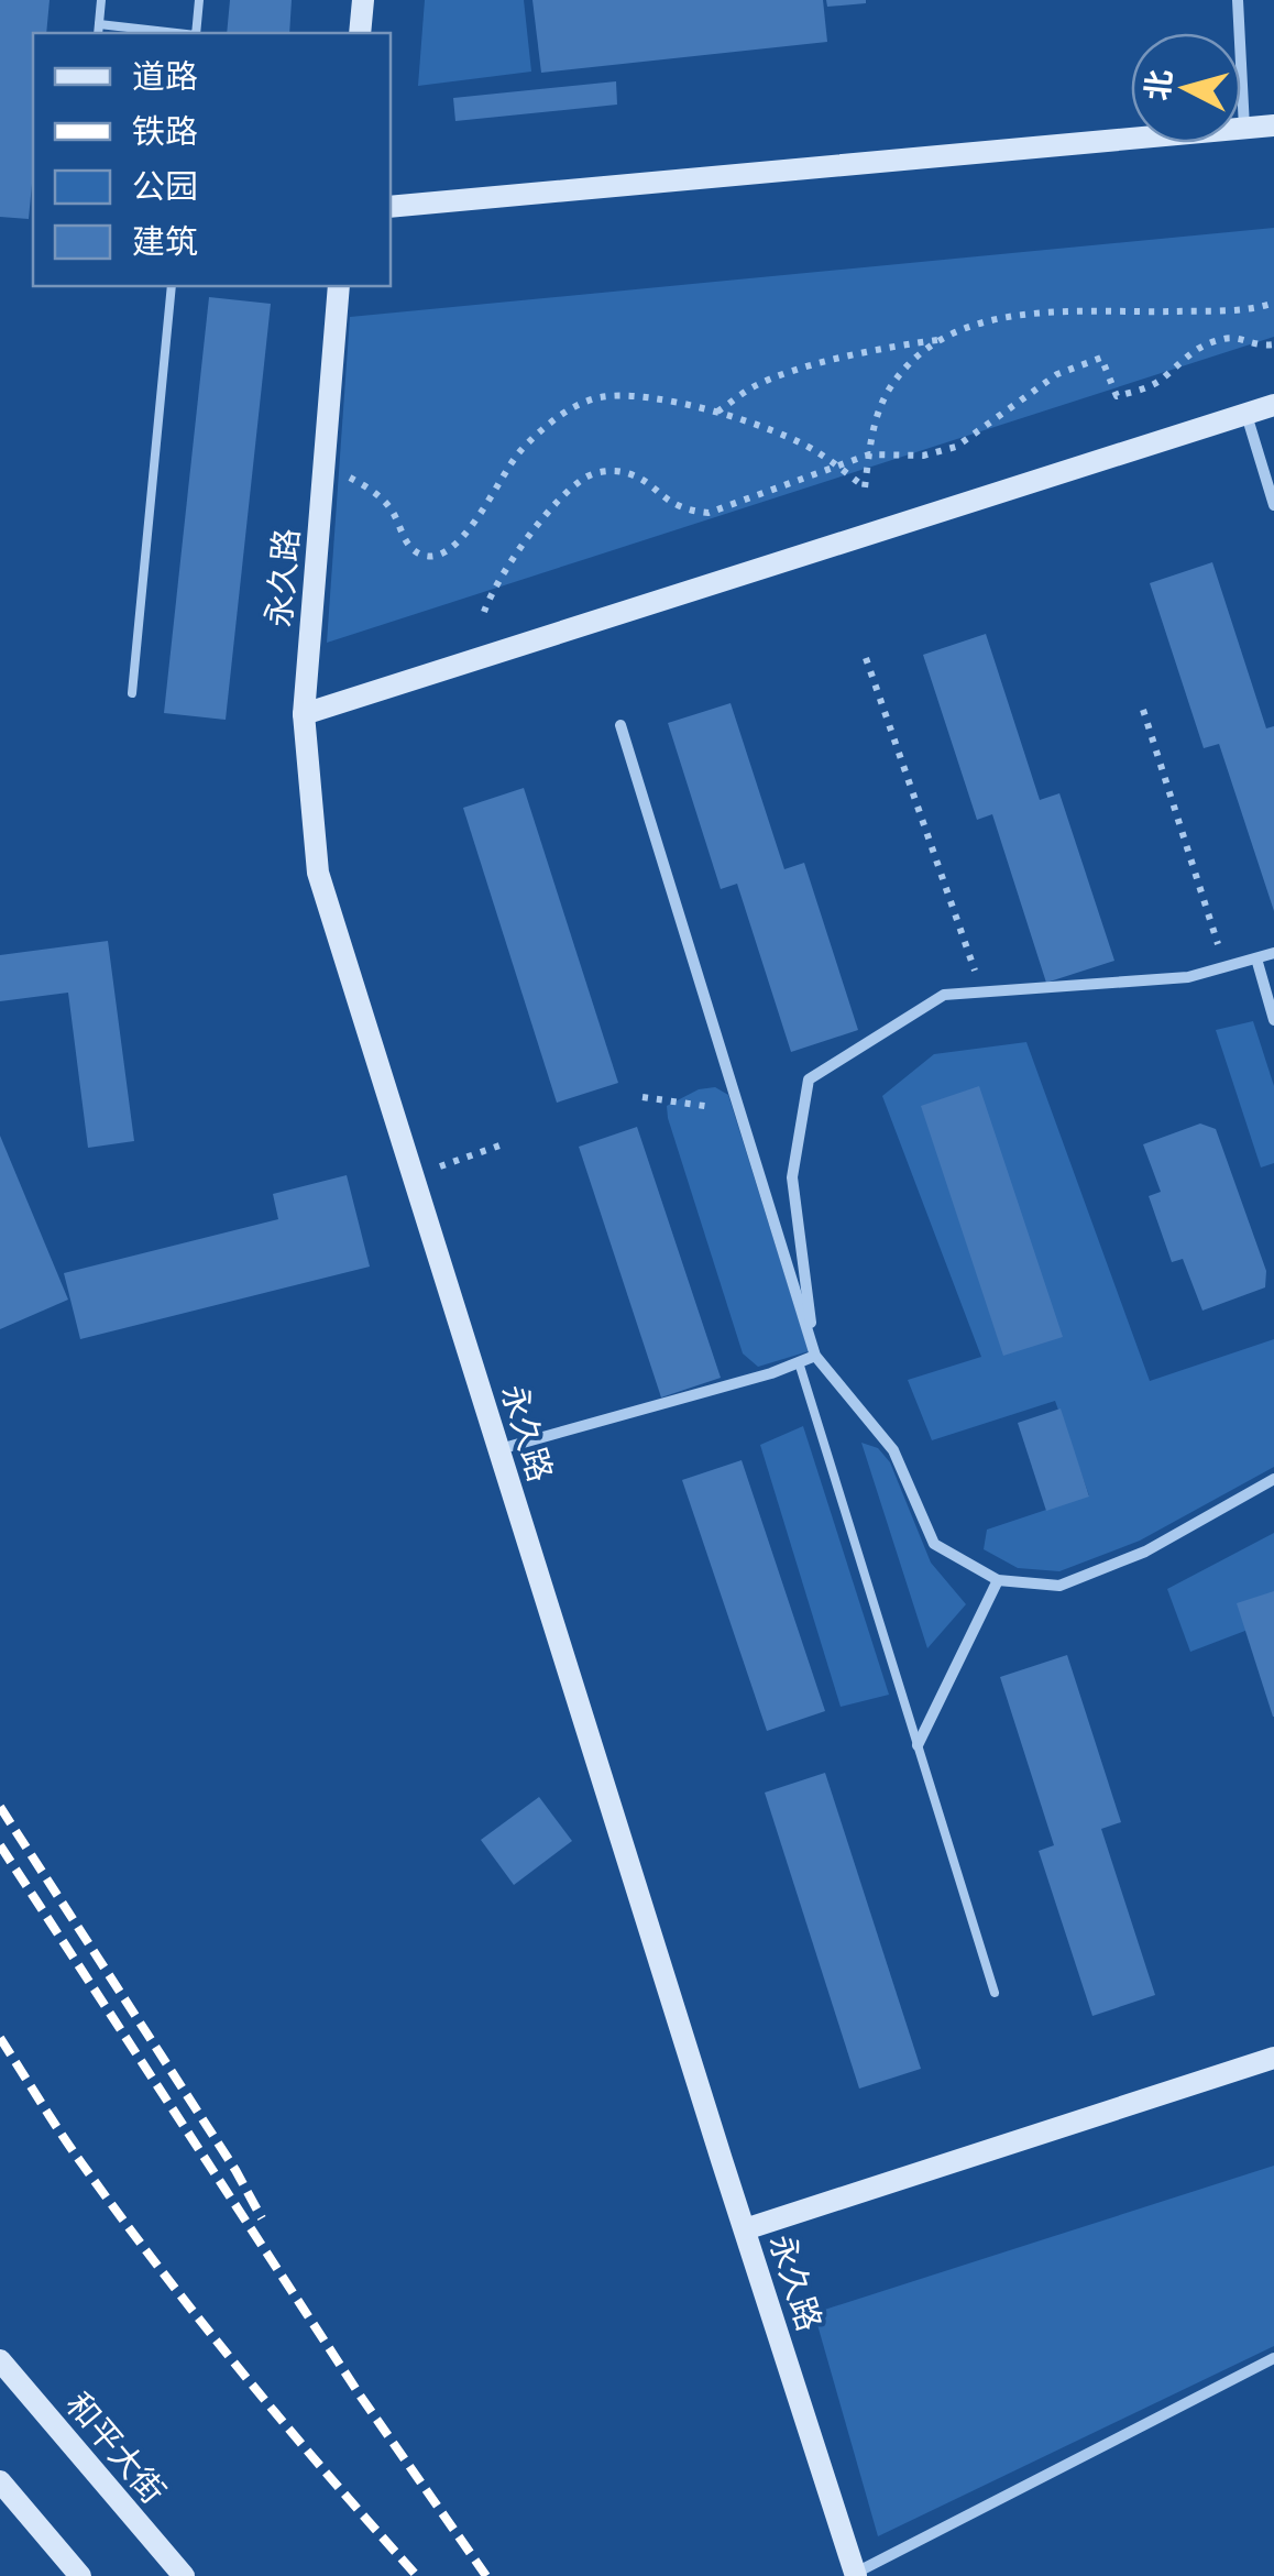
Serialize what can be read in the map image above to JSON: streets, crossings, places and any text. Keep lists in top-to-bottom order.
{
  "streets": {
    "main road": ["永久路", "和平大街"]
  },
  "legend": [
    "道路",
    "铁路",
    "公园",
    "建筑"
  ],
  "north": "left"
}
